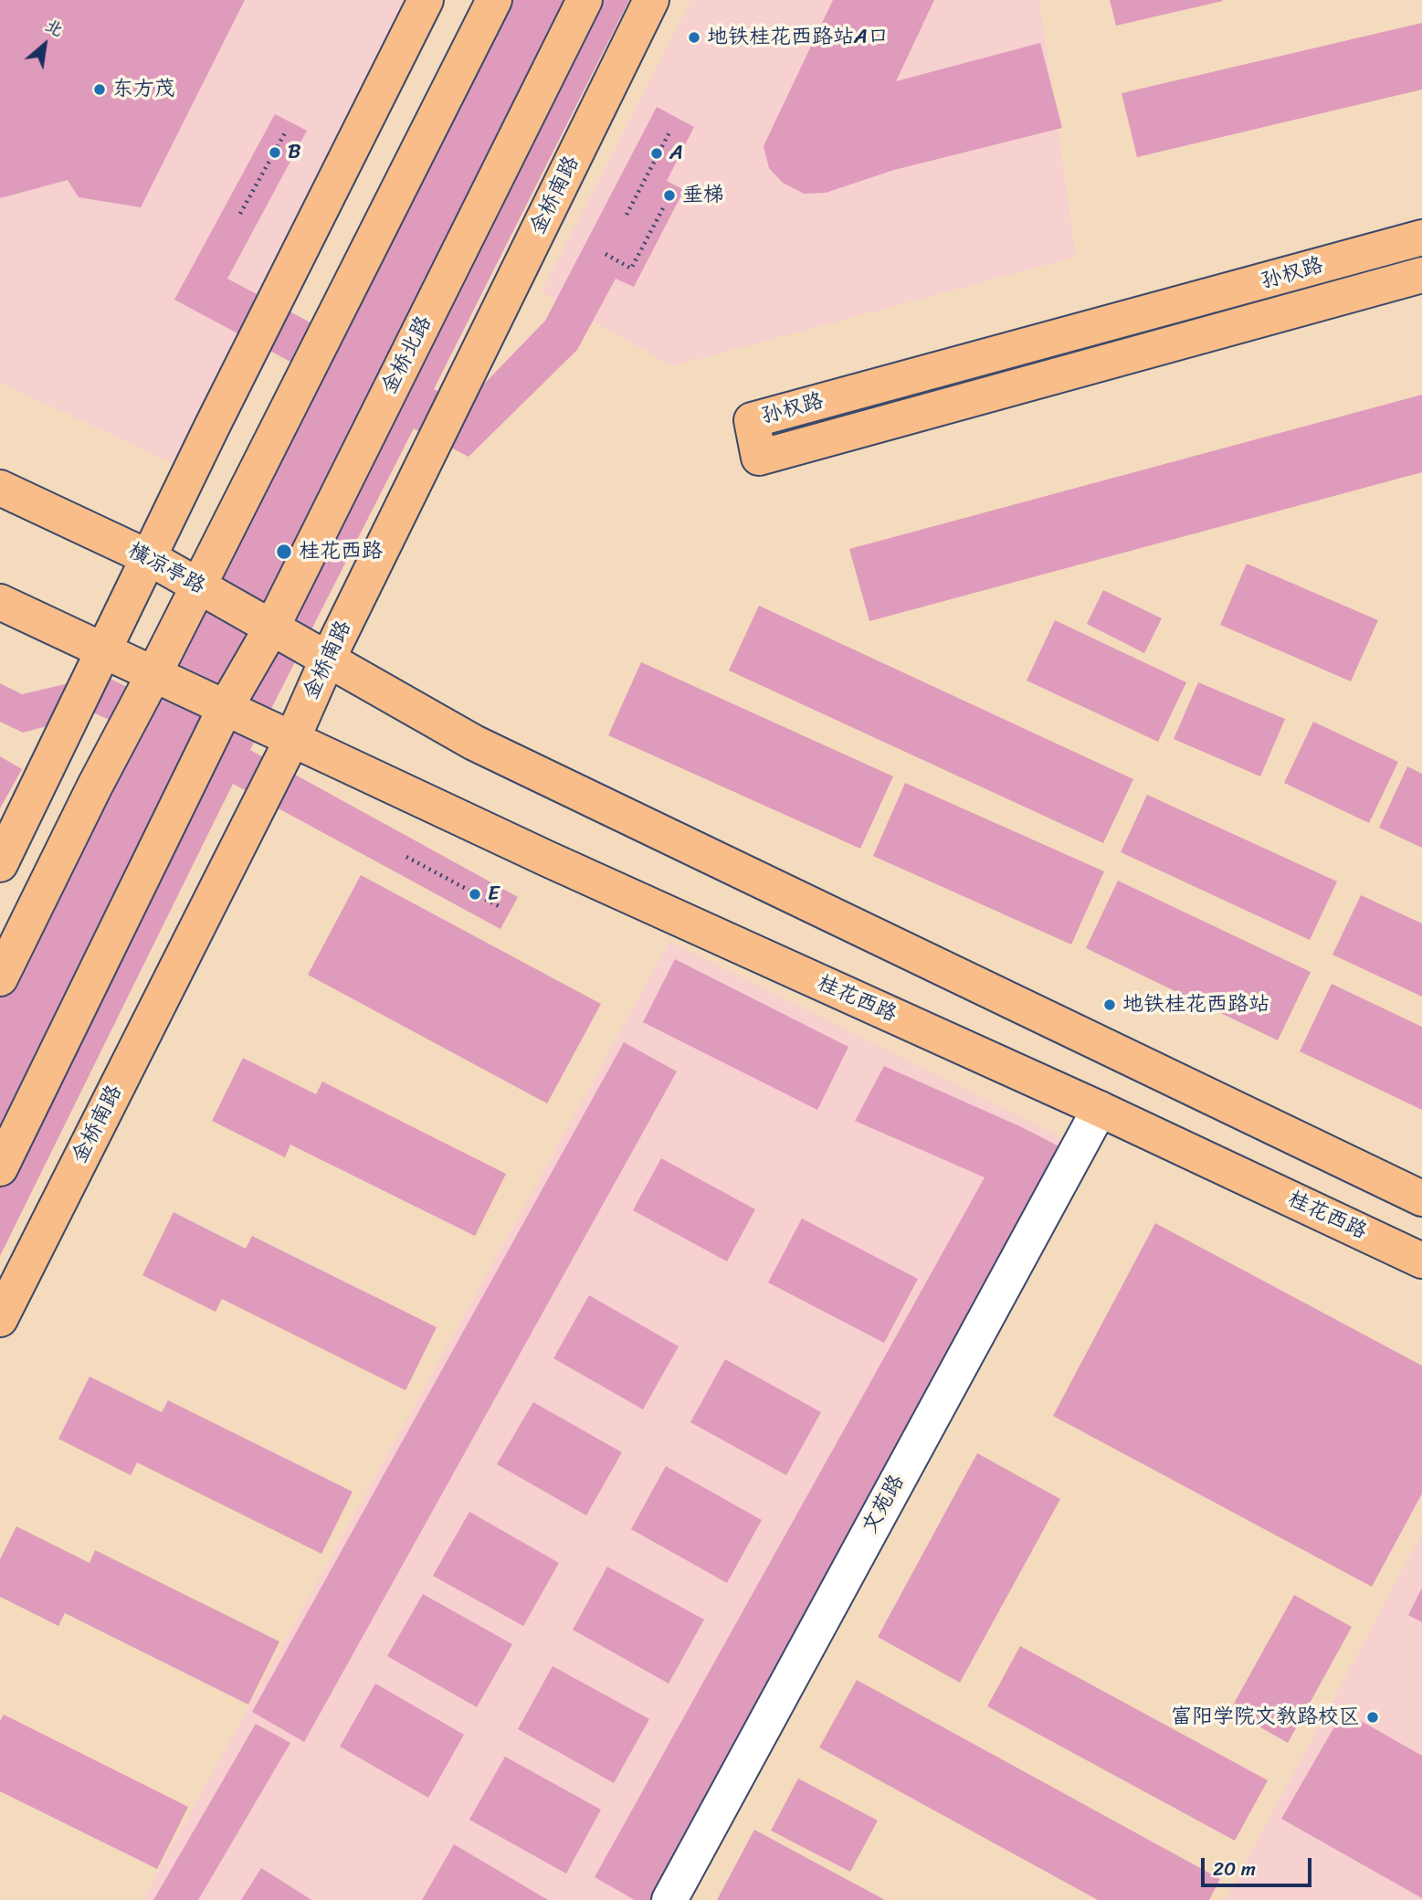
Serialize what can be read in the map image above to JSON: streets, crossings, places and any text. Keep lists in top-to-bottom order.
{
  "streets": {
    "main road": [
      "金桥南路",
      "孙权路",
      "金桥北路",
      "横凉亭路",
      "桂花西路"
    ],
    "street": ["文苑路"]
  },
  "crossings": [
    ["金桥南路", "横凉亭路"],
    ["金桥南路", "桂花西路"],
    ["金桥北路", "横凉亭路"],
    ["桂花西路", "文苑路"]
  ],
  "places": [
    "地铁桂花西路站A口",
    "东方茂",
    "B",
    "A",
    "垂梯",
    "桂花西路",
    "E",
    "地铁桂花西路站",
    "富阳学院文教路校区"
  ],
  "scale_bar": "20 m",
  "north": "top right"
}
